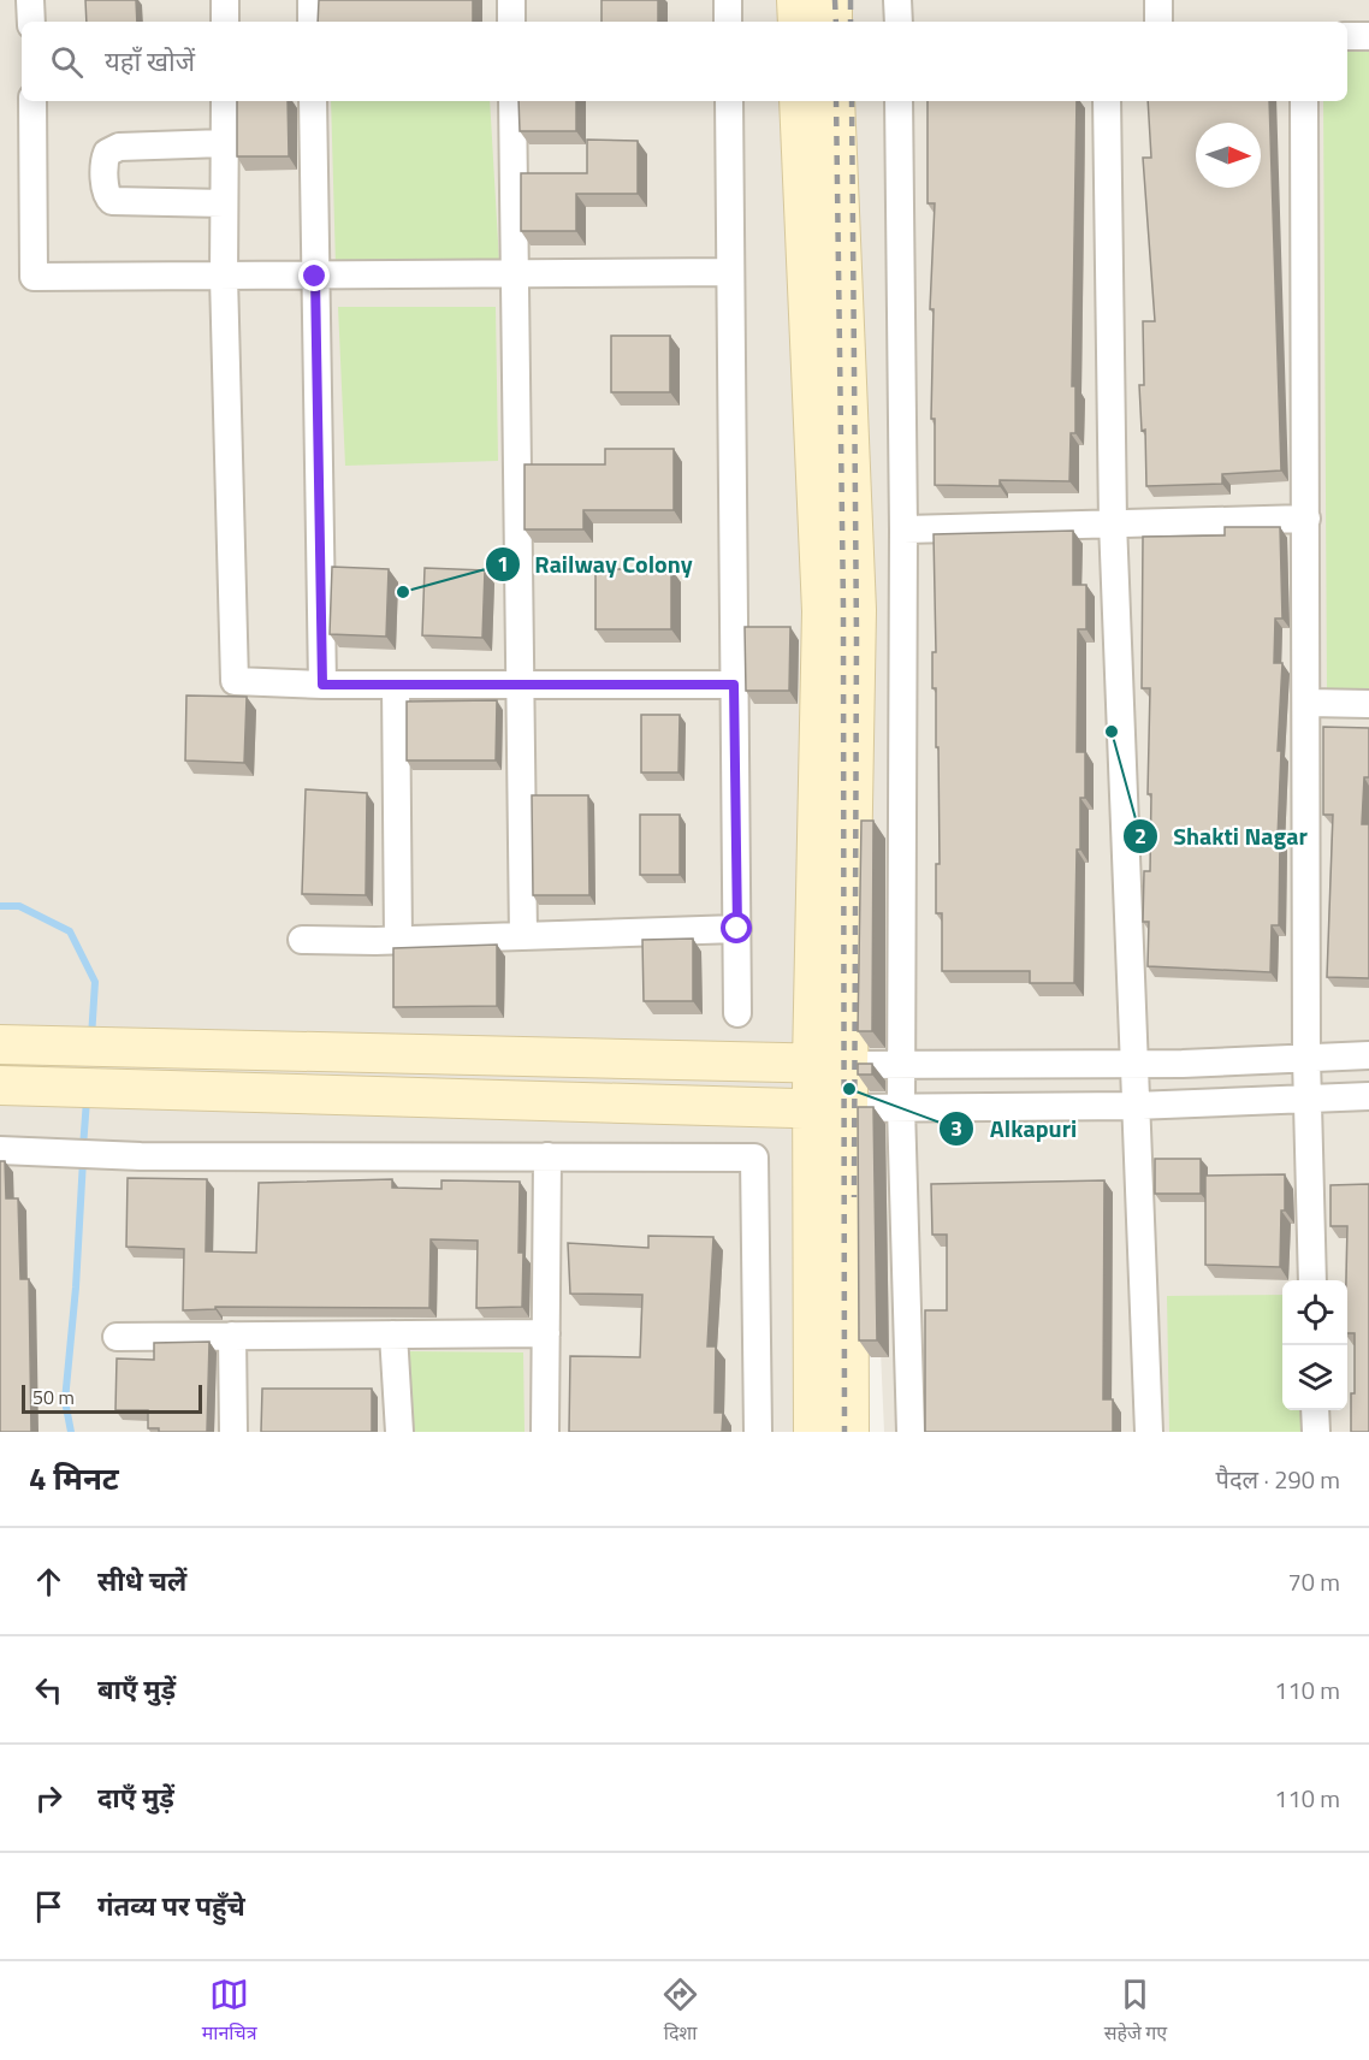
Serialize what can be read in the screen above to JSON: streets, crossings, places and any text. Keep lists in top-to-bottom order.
{
  "places": ["Railway Colony", "Shakti Nagar", "Alkapuri"],
  "scale_bar": "50 m",
  "north": "right",
  "page": {
    "search": "यहाँ खोजें",
    "scale": "50 m",
    "heading": ["4 मिनट", "पैदल · 290 m"],
    "list": [
      ["सीधे चलें", "70 m"],
      ["बाएँ मुड़ें", "110 m"],
      ["दाएँ मुड़ें", "110 m"],
      "गंतव्य पर पहुँचे"
    ],
    "nav": ["मानचित्र", "दिशा", "सहेजे गए"]
  }
}
